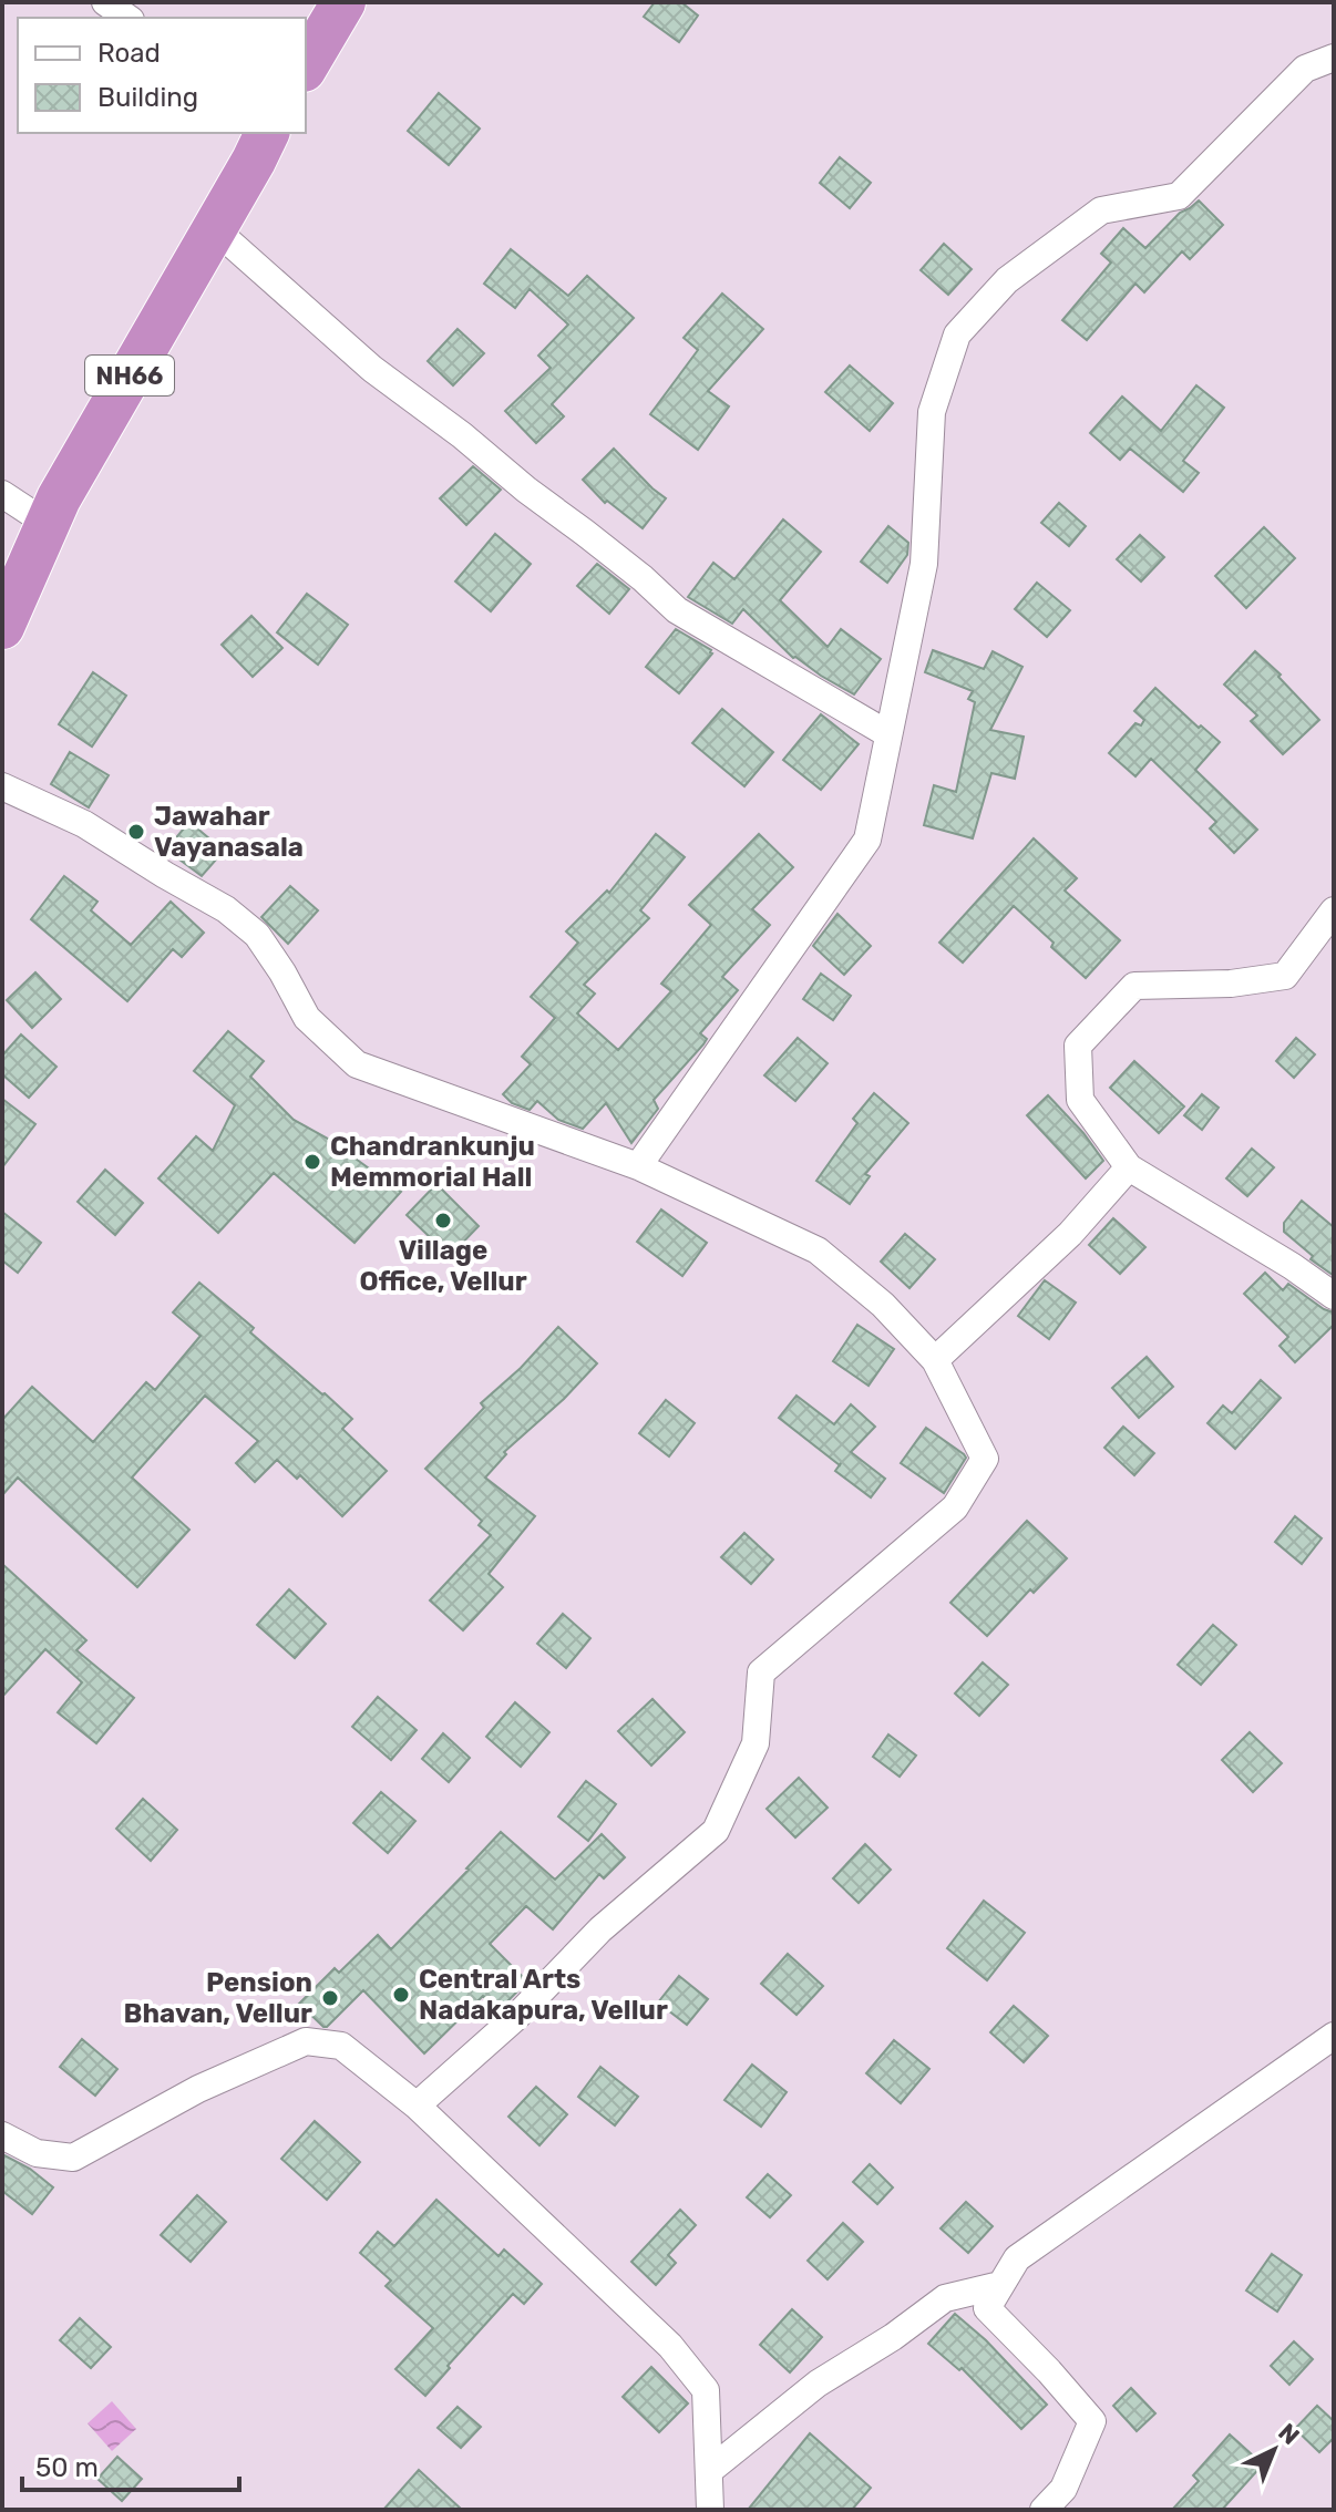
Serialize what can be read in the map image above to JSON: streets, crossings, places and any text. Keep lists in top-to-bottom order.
{
  "streets": {
    "highway": ["NH66"]
  },
  "places": [
    "Jawahar Vayanasala",
    "Chandrankunju Memmorial Hall",
    "Village Office, Vellur",
    "Central Arts Nadakapura, Vellur",
    "Pension Bhavan, Vellur"
  ],
  "legend": ["Road", "Building"],
  "scale_bar": "50 m",
  "north": "top right"
}
